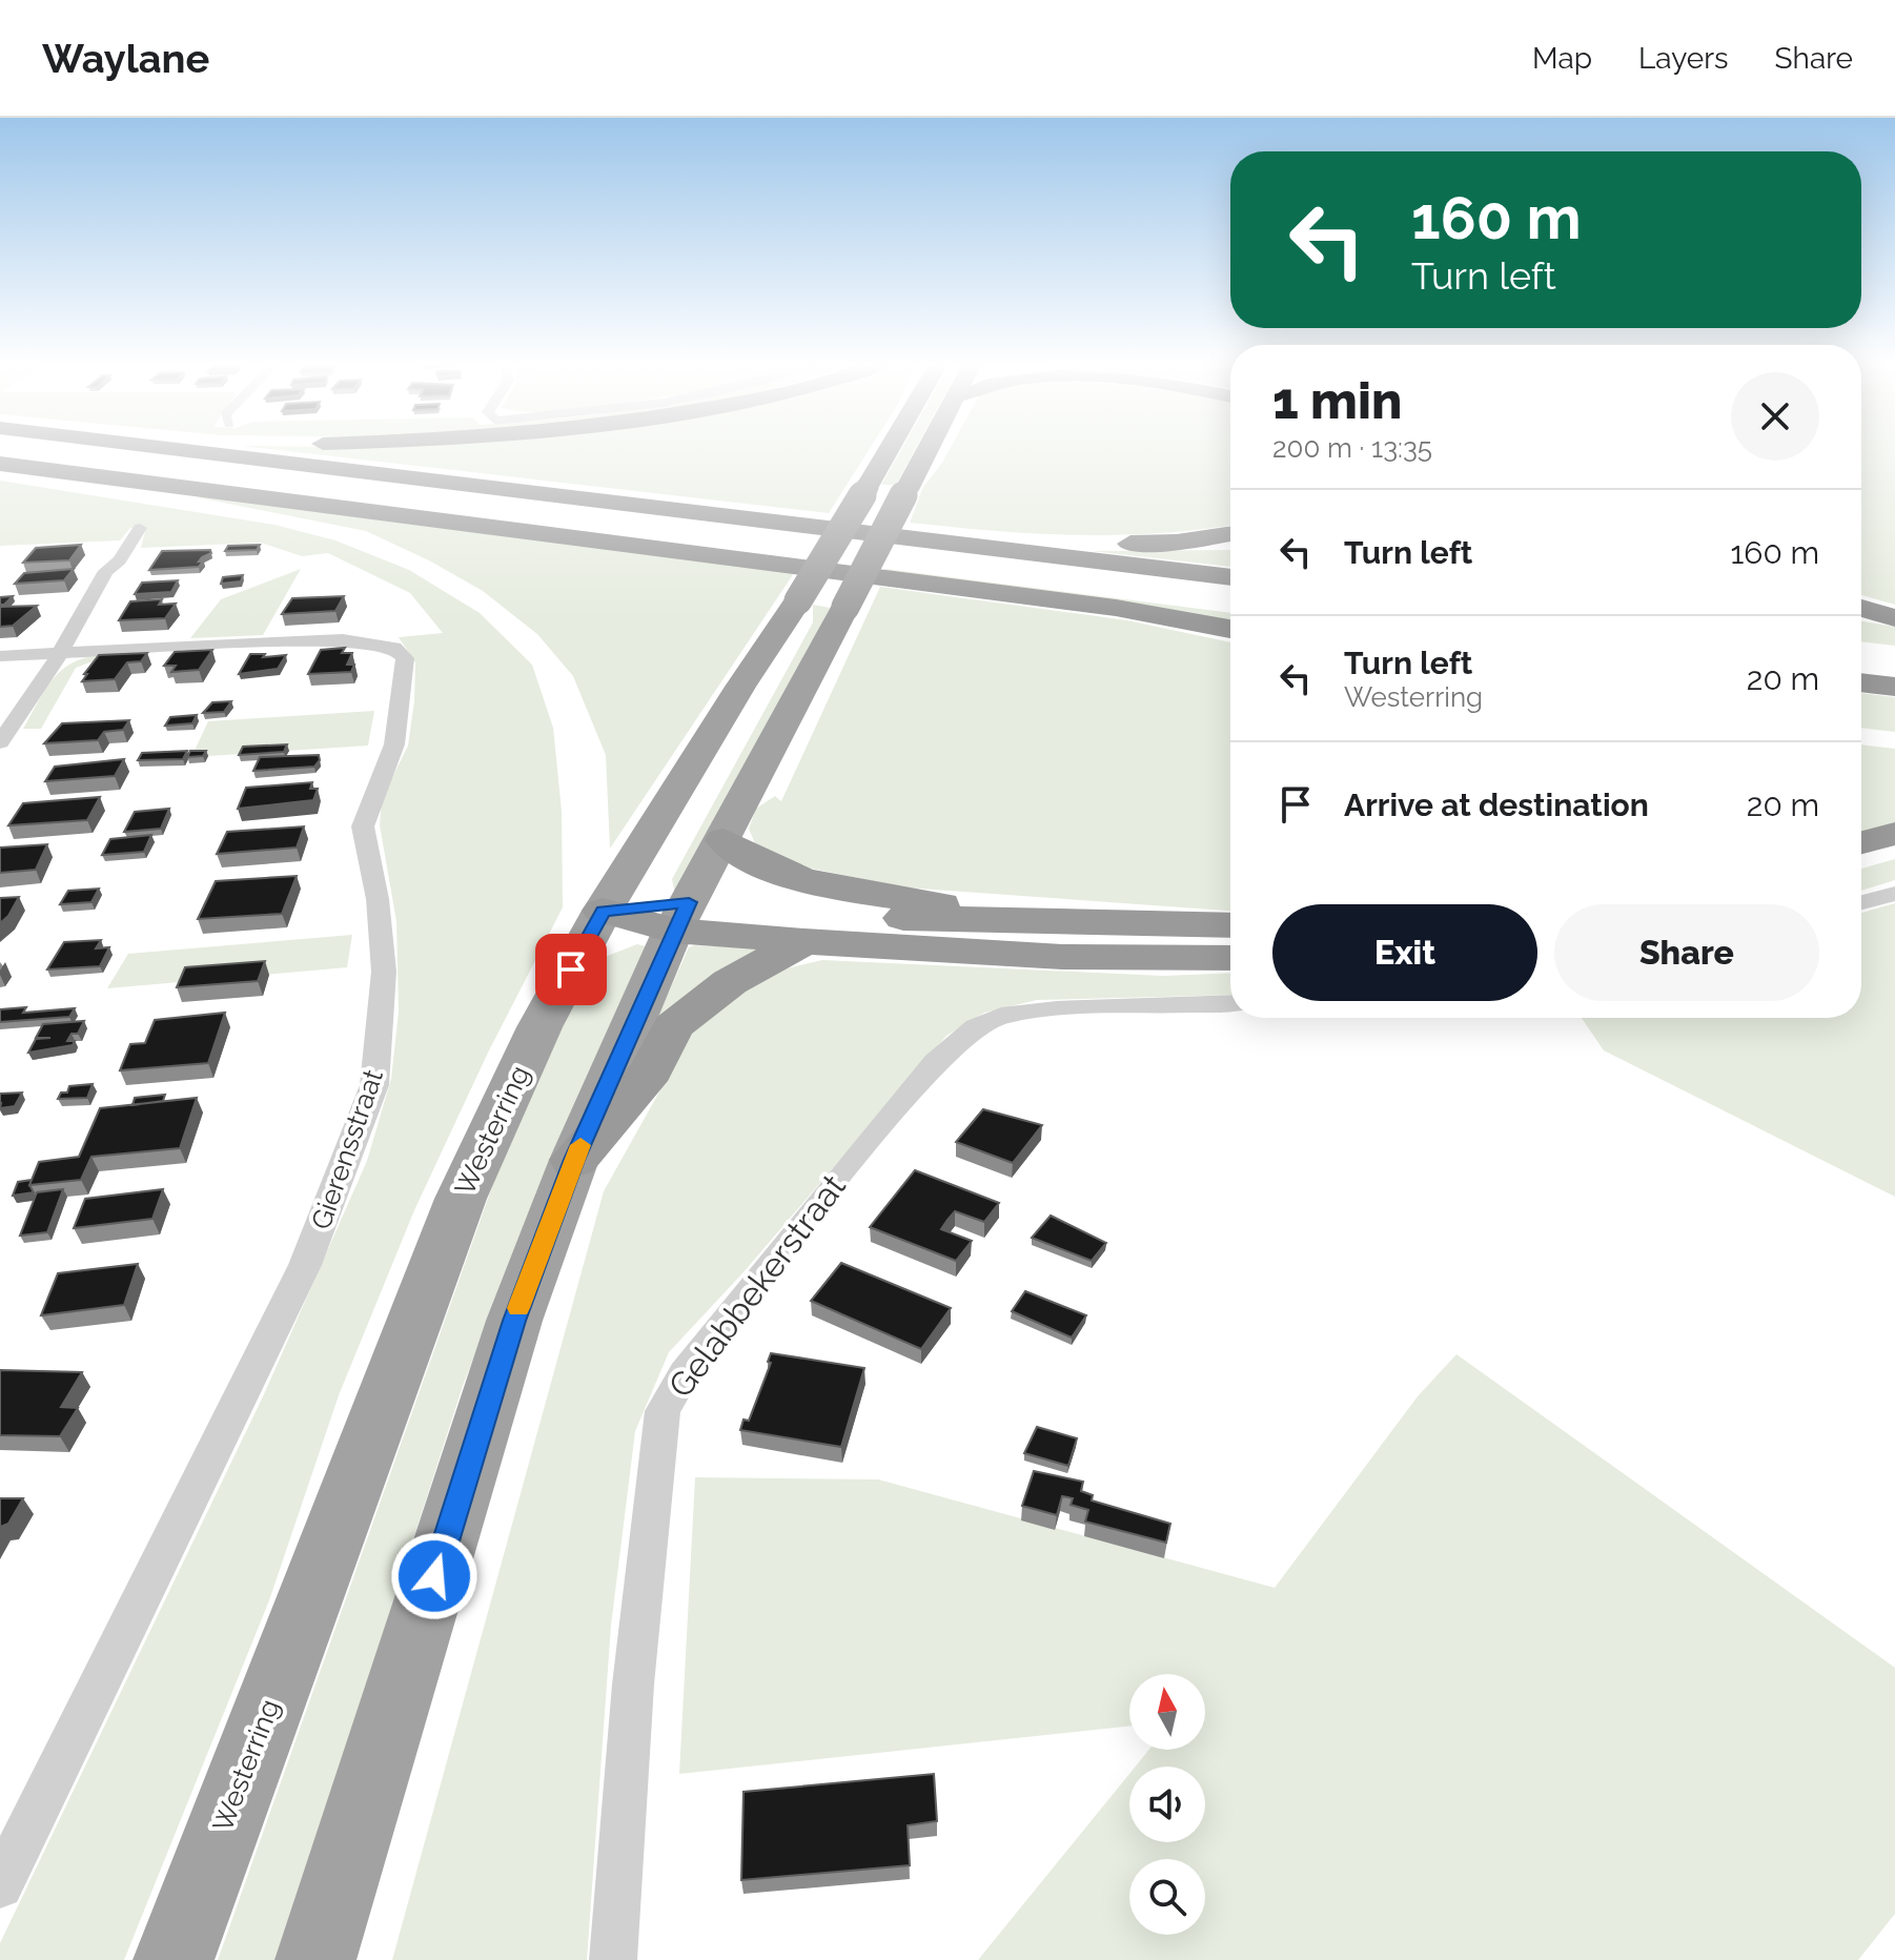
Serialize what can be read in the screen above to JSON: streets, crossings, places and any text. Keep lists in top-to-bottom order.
{
  "streets": {
    "highway": ["Westerring"],
    "street": ["Gierensstraat", "Gelabbekerstraat"]
  },
  "north": "top",
  "page": {
    "header": "Waylane",
    "nav": ["Map", "Layers", "Share"],
    "turn": ["160 m", "Turn left"],
    "heading": ["1 min", "200 m · 13:35"],
    "list": [
      {
        "name": "Turn left",
        "value": "160 m"
      },
      {
        "name": "Turn left",
        "note": "Westerring",
        "value": "20 m"
      },
      {
        "name": "Arrive at destination",
        "value": "20 m"
      }
    ],
    "buttons": ["Exit", "Share"]
  }
}
